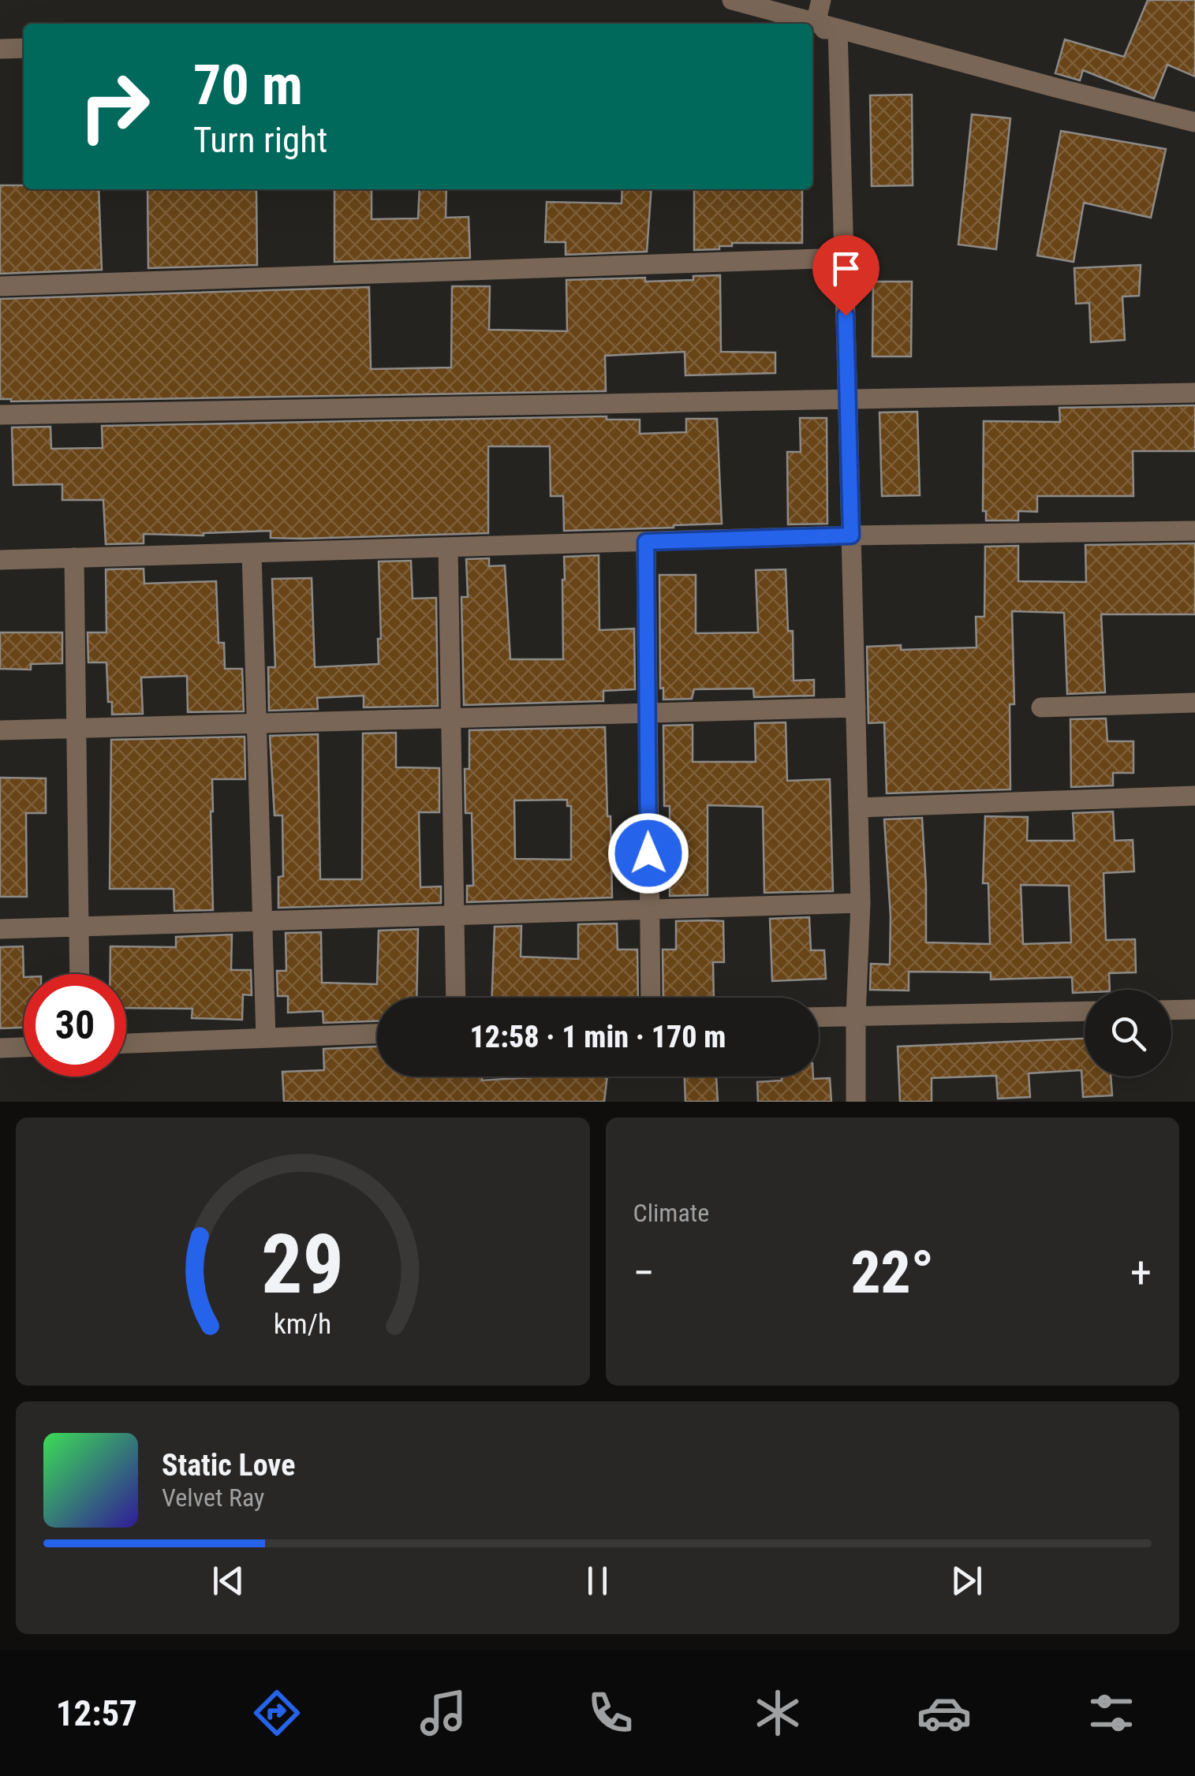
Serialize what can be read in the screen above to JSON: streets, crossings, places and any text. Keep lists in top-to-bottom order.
{
  "page": {
    "turn": ["70 m", "Turn right"],
    "limit": "30",
    "trip": "12:58 · 1 min · 170 m",
    "tile": "Climate",
    "heat": ["−", "22°", "+"],
    "song": ["Static Love", "Velvet Ray"],
    "tabs": "12:57",
    "gauge": ["29", "km/h"]
  }
}
